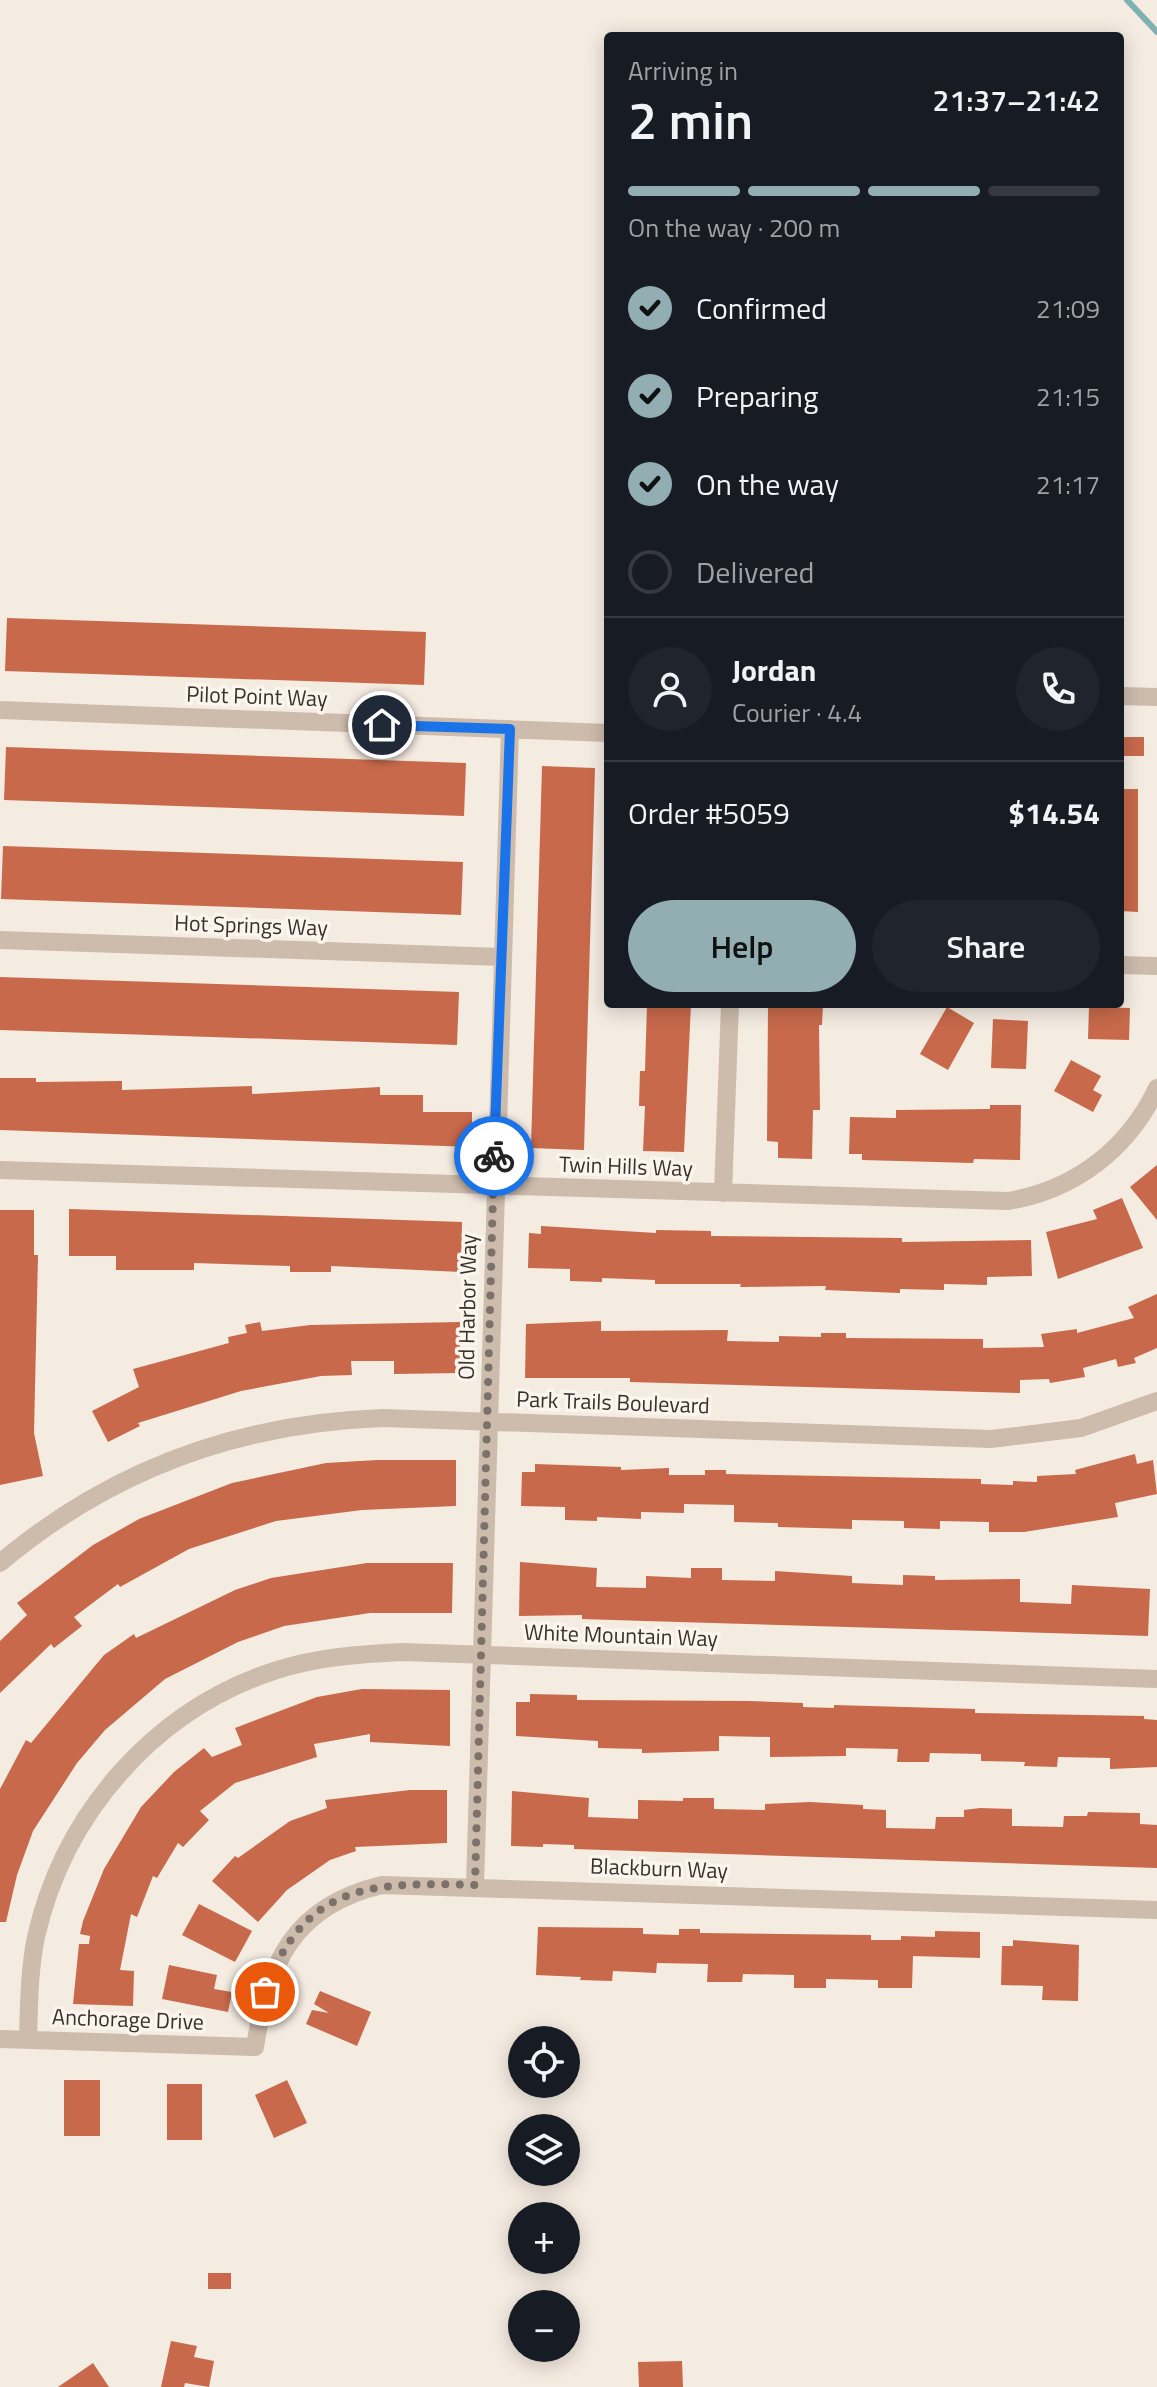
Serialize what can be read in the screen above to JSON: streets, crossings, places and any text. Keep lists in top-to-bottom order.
{
  "streets": {
    "street": [
      "Pilot Point Way",
      "Hot Springs Way",
      "Twin Hills Way",
      "Old Harbor Way",
      "Park Trails Boulevard",
      "White Mountain Way",
      "Blackburn Way",
      "Anchorage Drive"
    ]
  },
  "crossings": [
    ["Pilot Point Way", "Old Harbor Way"],
    ["Hot Springs Way", "Old Harbor Way"],
    ["Twin Hills Way", "Old Harbor Way"],
    ["Old Harbor Way", "Park Trails Boulevard"],
    ["Old Harbor Way", "White Mountain Way"],
    ["Old Harbor Way", "Blackburn Way"],
    ["White Mountain Way", "Anchorage Drive"],
    ["Blackburn Way", "Anchorage Drive"]
  ],
  "page": {
    "heading": ["2 min", "Arriving in", "21:37–21:42"],
    "panel": [
      "Jordan",
      "Courier · 4.4",
      "Order #5059",
      "$14.54"
    ],
    "bar": "On the way · 200 m",
    "list": [
      ["Confirmed", "21:09"],
      ["Preparing", "21:15"],
      ["On the way", "21:17"],
      "Delivered"
    ],
    "buttons": ["Help", "Share"],
    "map_buttons": ["+", "−"]
  }
}
